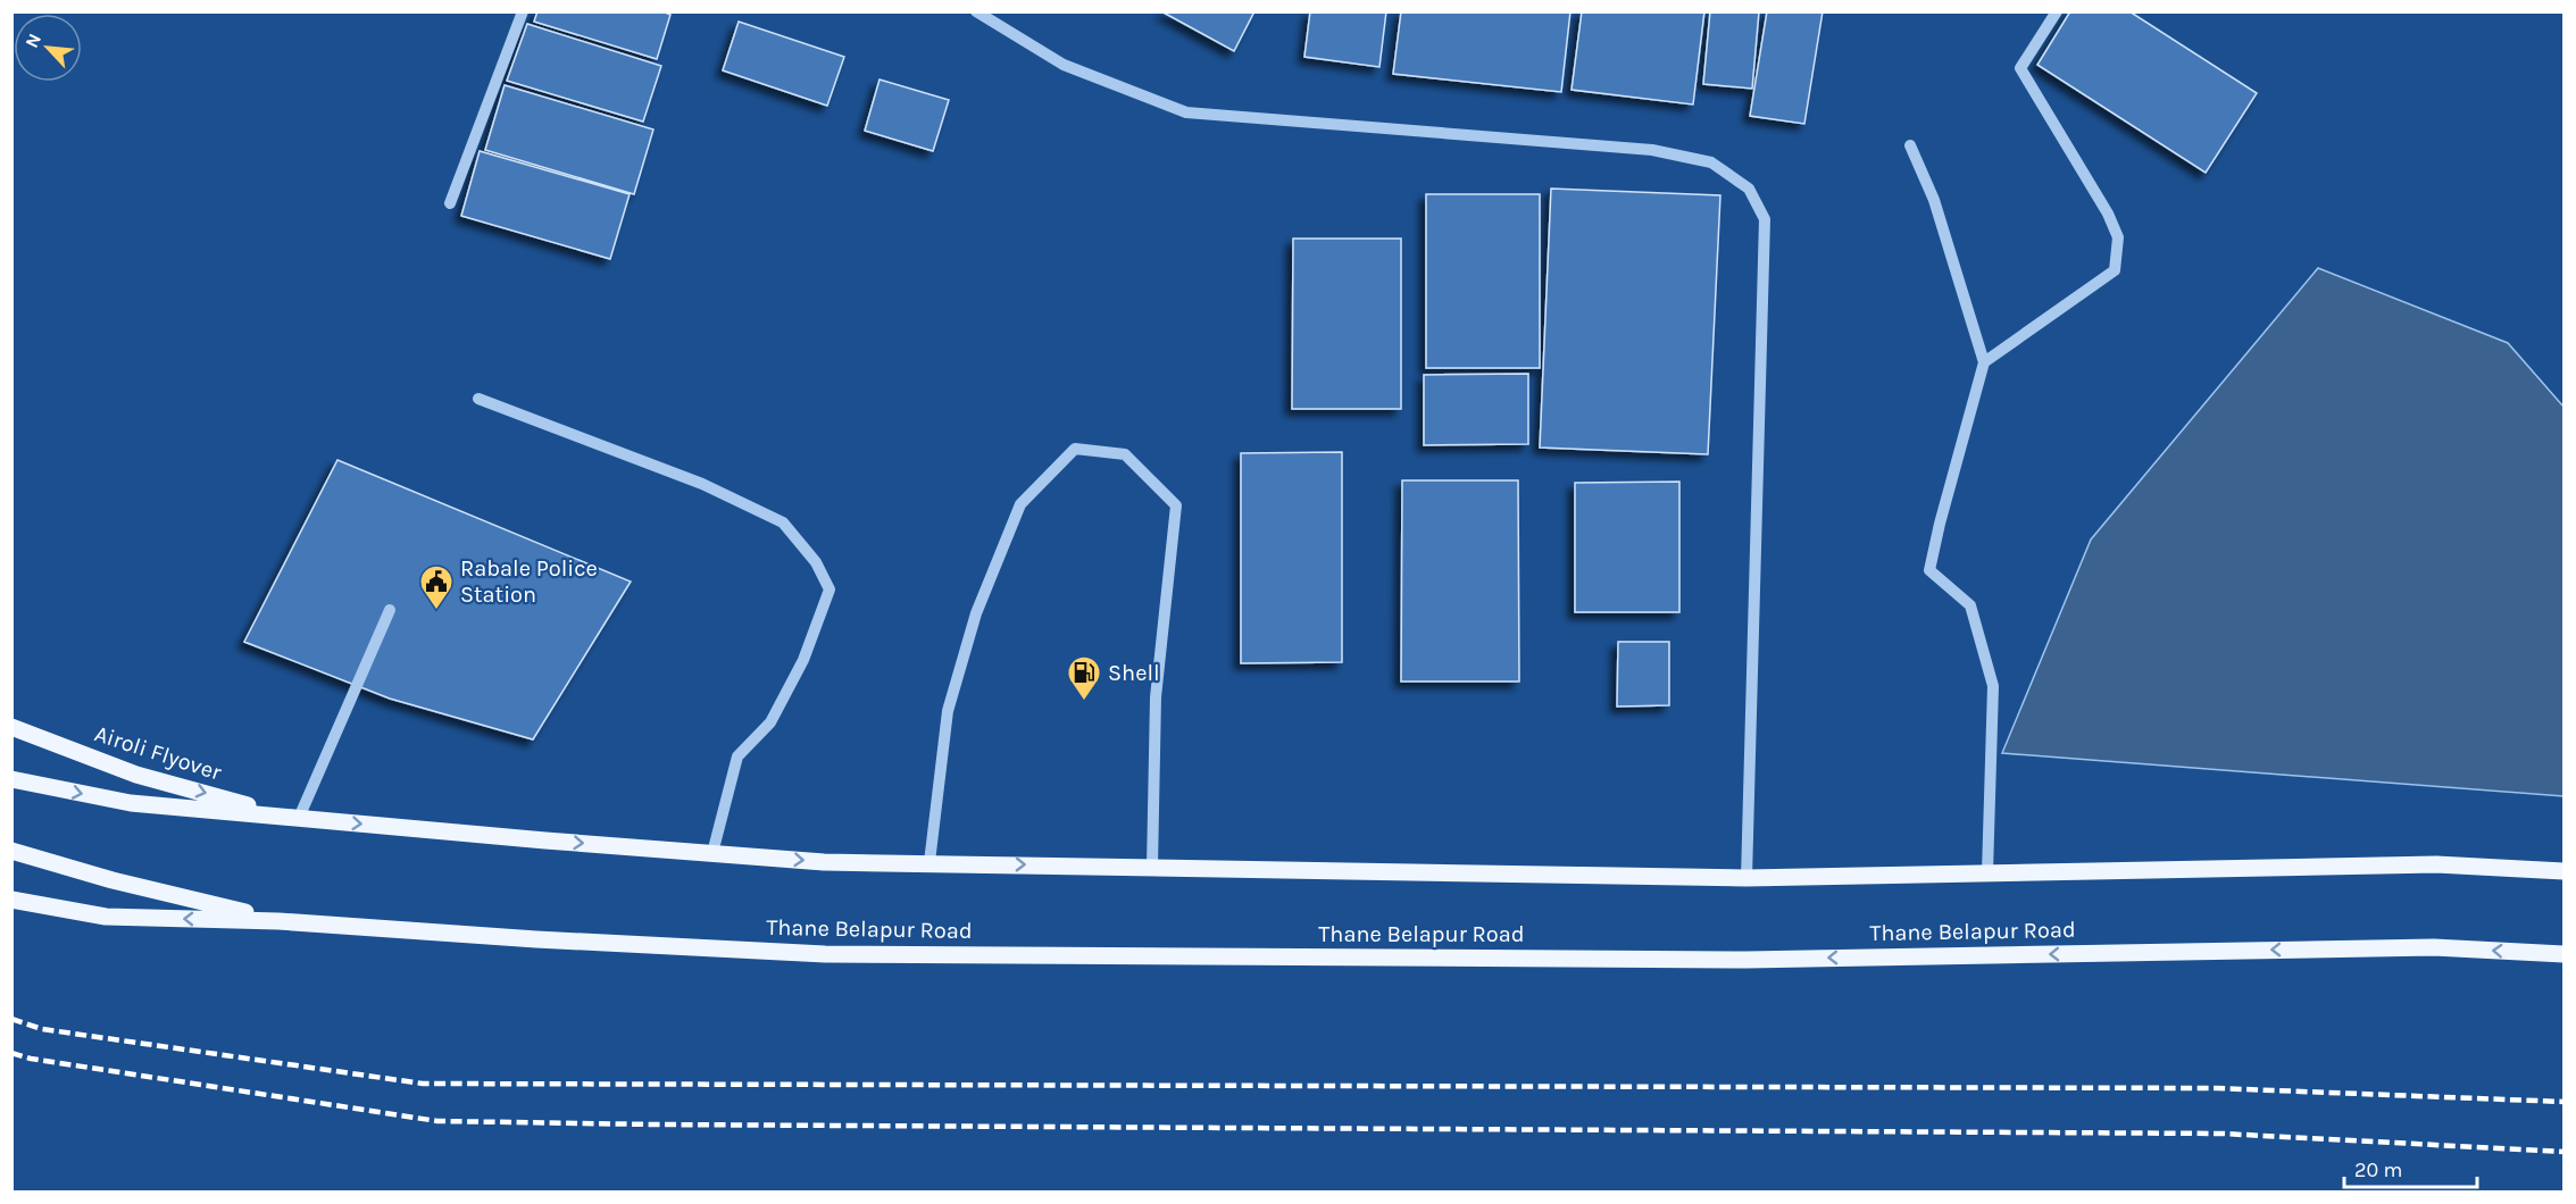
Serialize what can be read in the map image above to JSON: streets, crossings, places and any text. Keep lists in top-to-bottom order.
{
  "streets": {
    "main road": ["Airoli Flyover", "Thane Belapur Road"]
  },
  "places": {
    "public building": ["Rabale Police Station"],
    "fuel station": ["Shell"]
  },
  "scale_bar": "20 m",
  "north": "top left"
}
